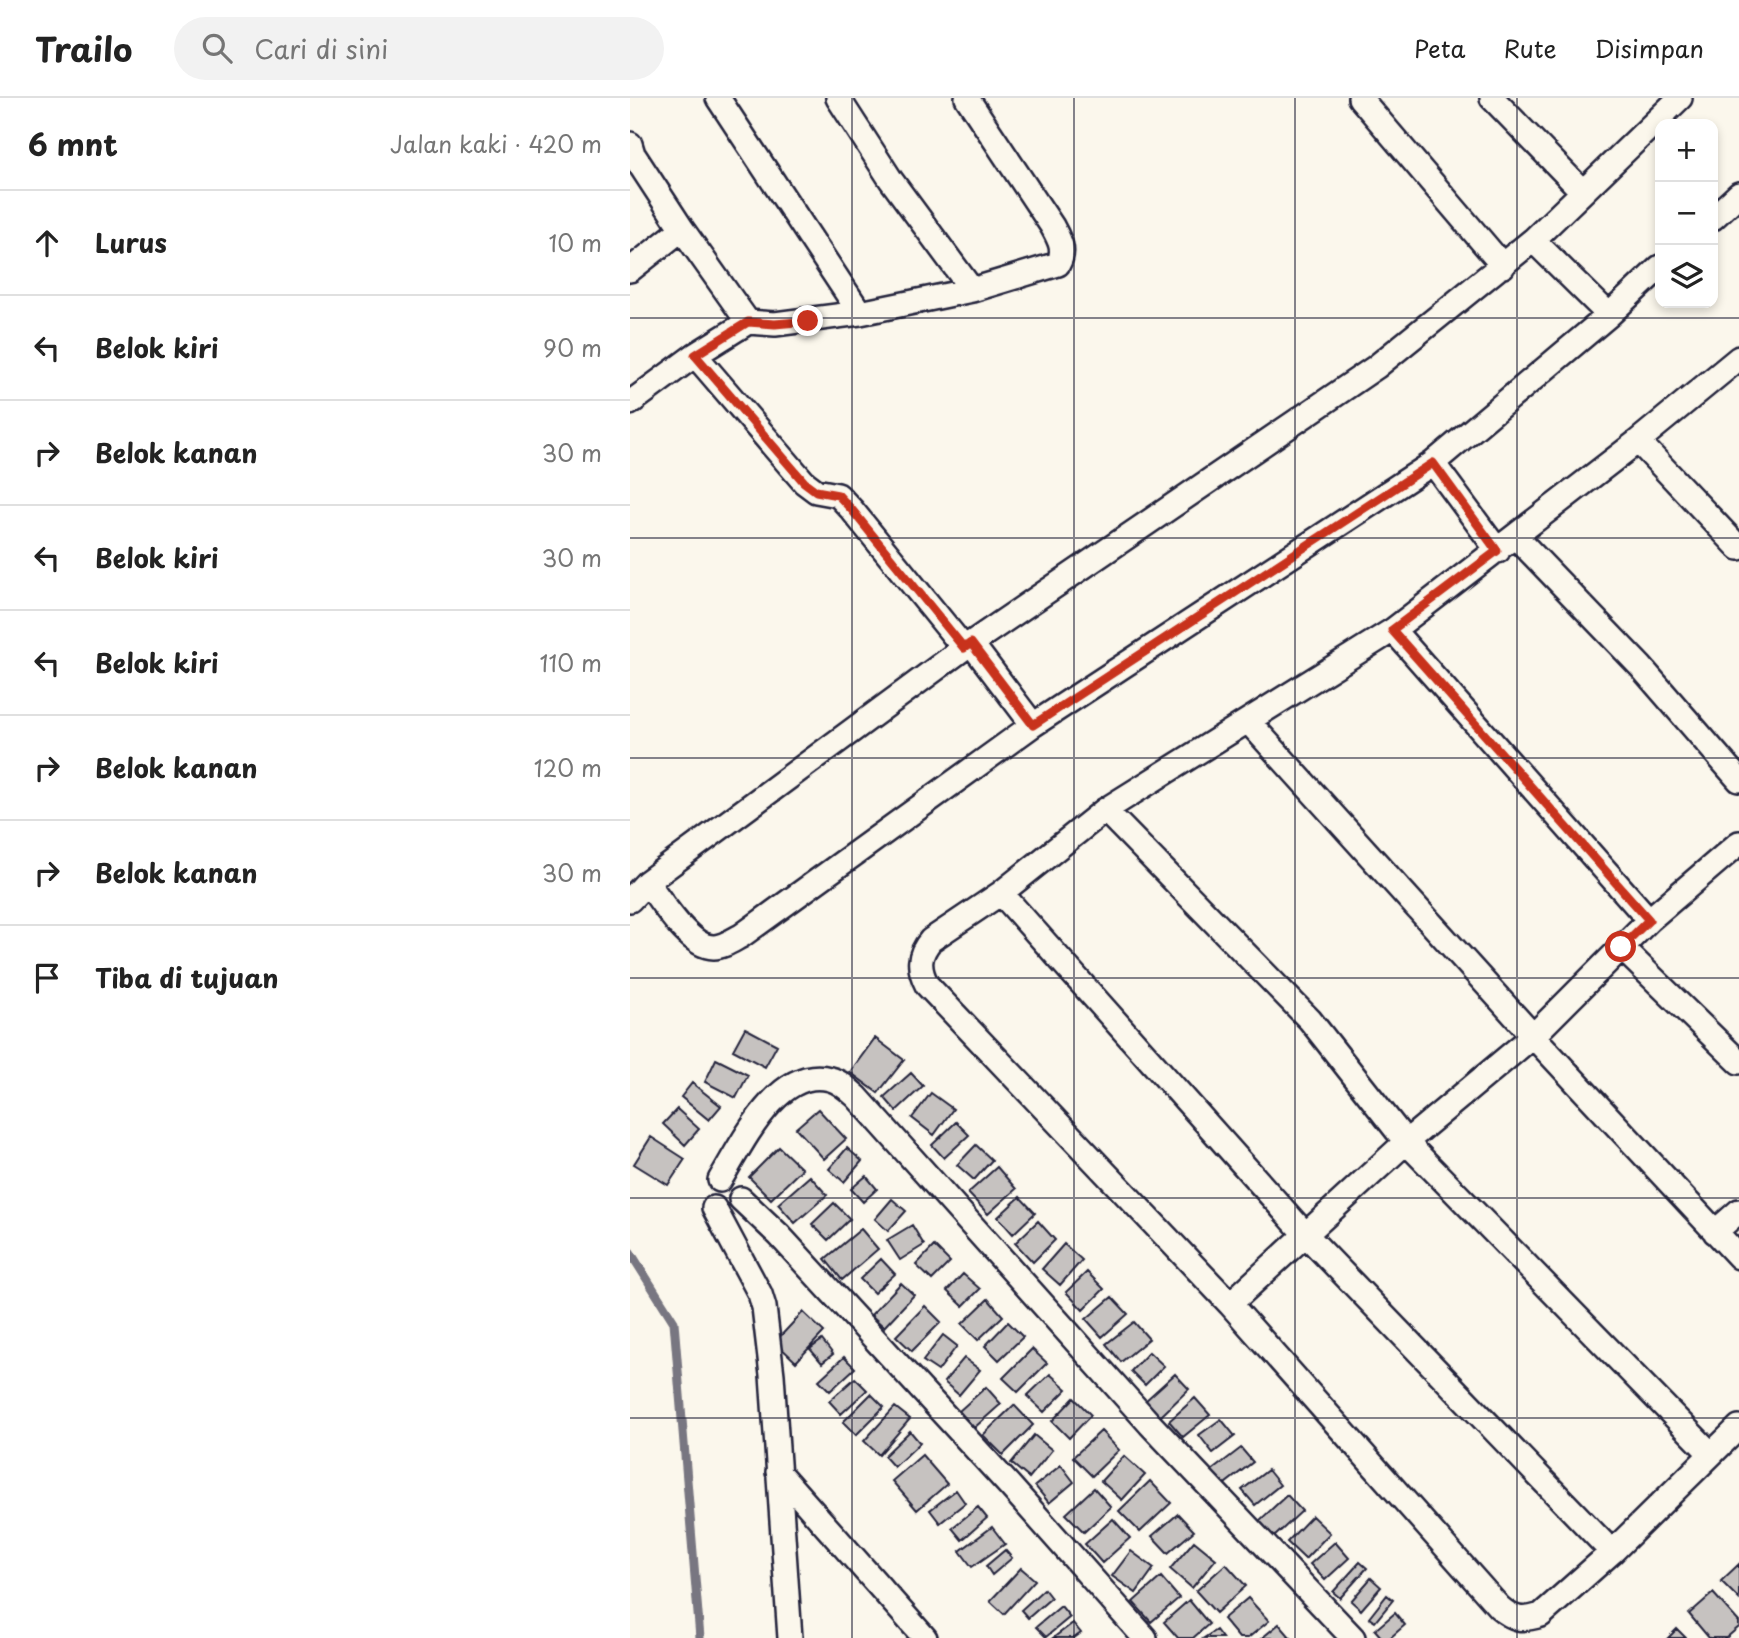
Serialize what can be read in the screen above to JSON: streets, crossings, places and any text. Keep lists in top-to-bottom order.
{
  "page": {
    "header": "Trailo",
    "search": "Cari di sini",
    "nav": ["Peta", "Rute", "Disimpan"],
    "heading": ["6 mnt", "Jalan kaki · 420 m"],
    "map_buttons": ["+", "−"],
    "list": [
      ["Lurus", "10 m"],
      ["Belok kiri", "90 m"],
      ["Belok kanan", "30 m"],
      ["Belok kiri", "30 m"],
      ["Belok kiri", "110 m"],
      ["Belok kanan", "120 m"],
      ["Belok kanan", "30 m"],
      "Tiba di tujuan"
    ]
  }
}
